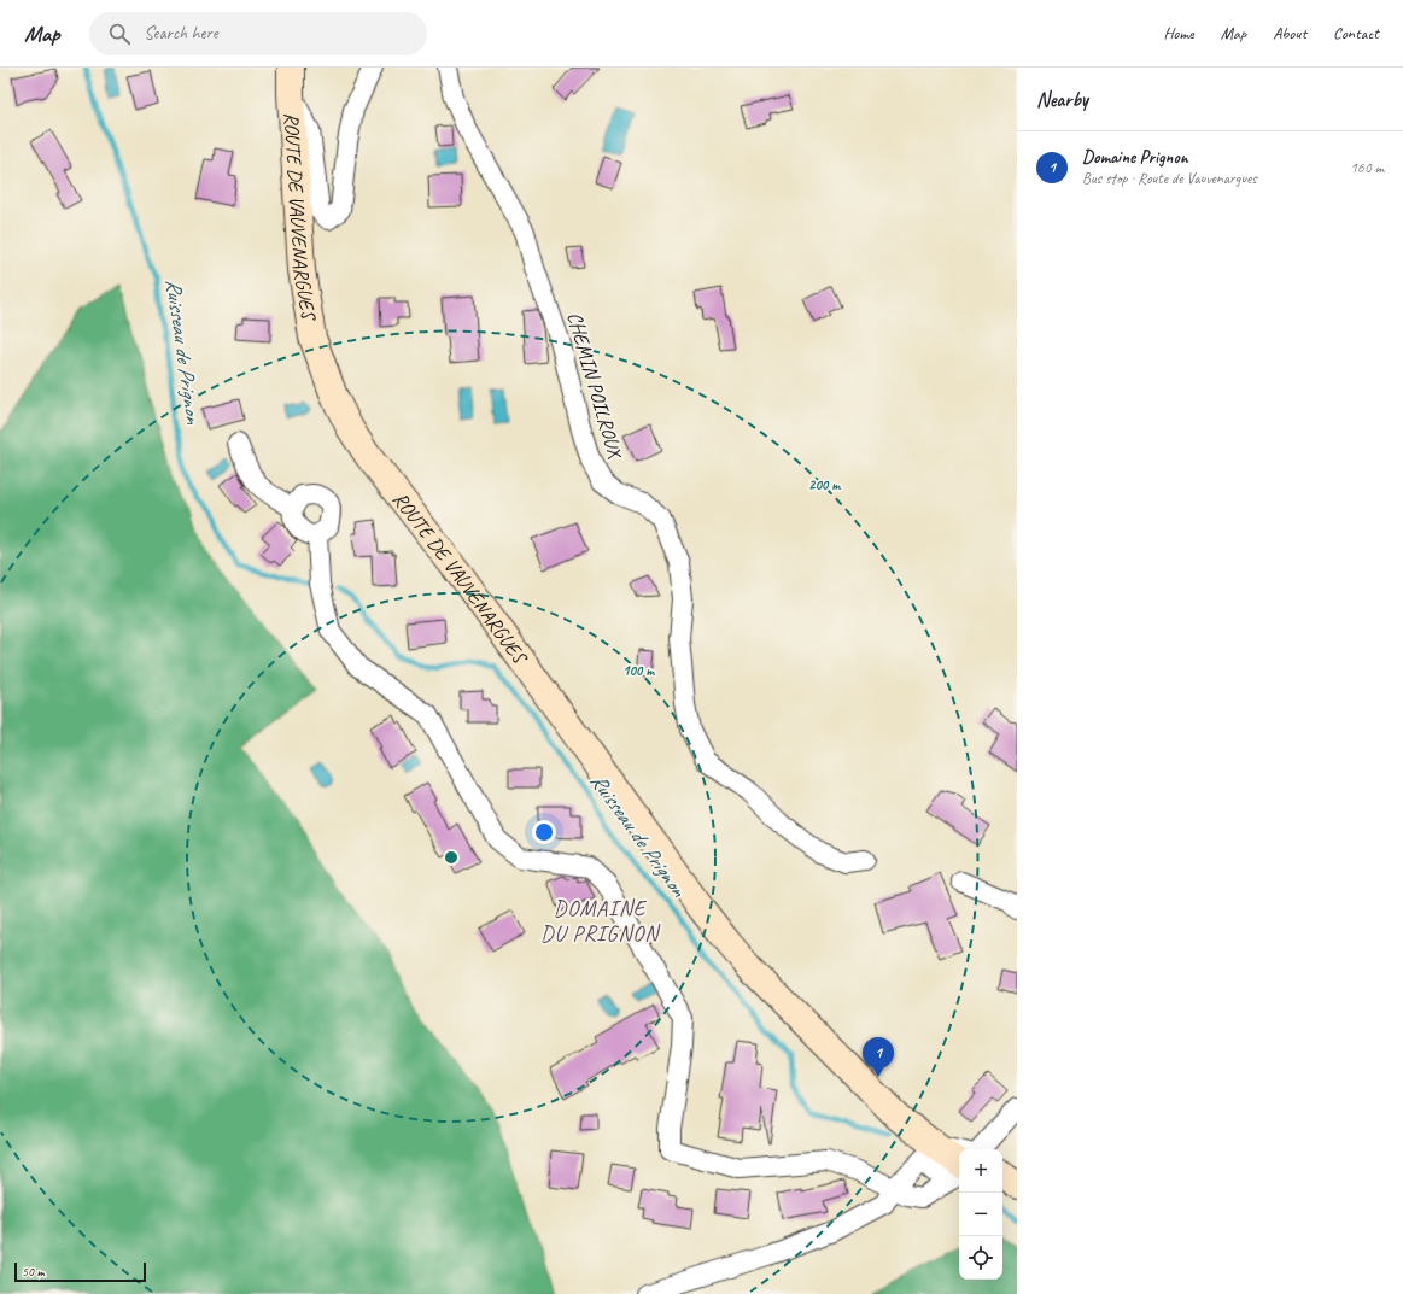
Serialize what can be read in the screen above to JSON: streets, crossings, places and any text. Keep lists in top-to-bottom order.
{
  "streets": {
    "main road": ["ROUTE DE VAUVENARGUES"],
    "street": ["CHEMIN POILROUX"]
  },
  "districts": ["DOMAINE DU PRIGNON"],
  "water": ["Ruisseau de Prignon"],
  "scale_bar": "50 m",
  "page": {
    "header": "Map",
    "search": "Search here",
    "nav": [
      "Home",
      "Map",
      "About",
      "Contact"
    ],
    "heading": "Nearby",
    "list": [
      {
        "mark": "1",
        "name": "Domaine Prignon",
        "note": "Bus stop · Route de Vauvenargues",
        "value": "160 m"
      }
    ],
    "pins": "1",
    "map_buttons": ["+", "−"],
    "scale": "50 m"
  },
  "rings": ["200 m", "100 m"]
}
